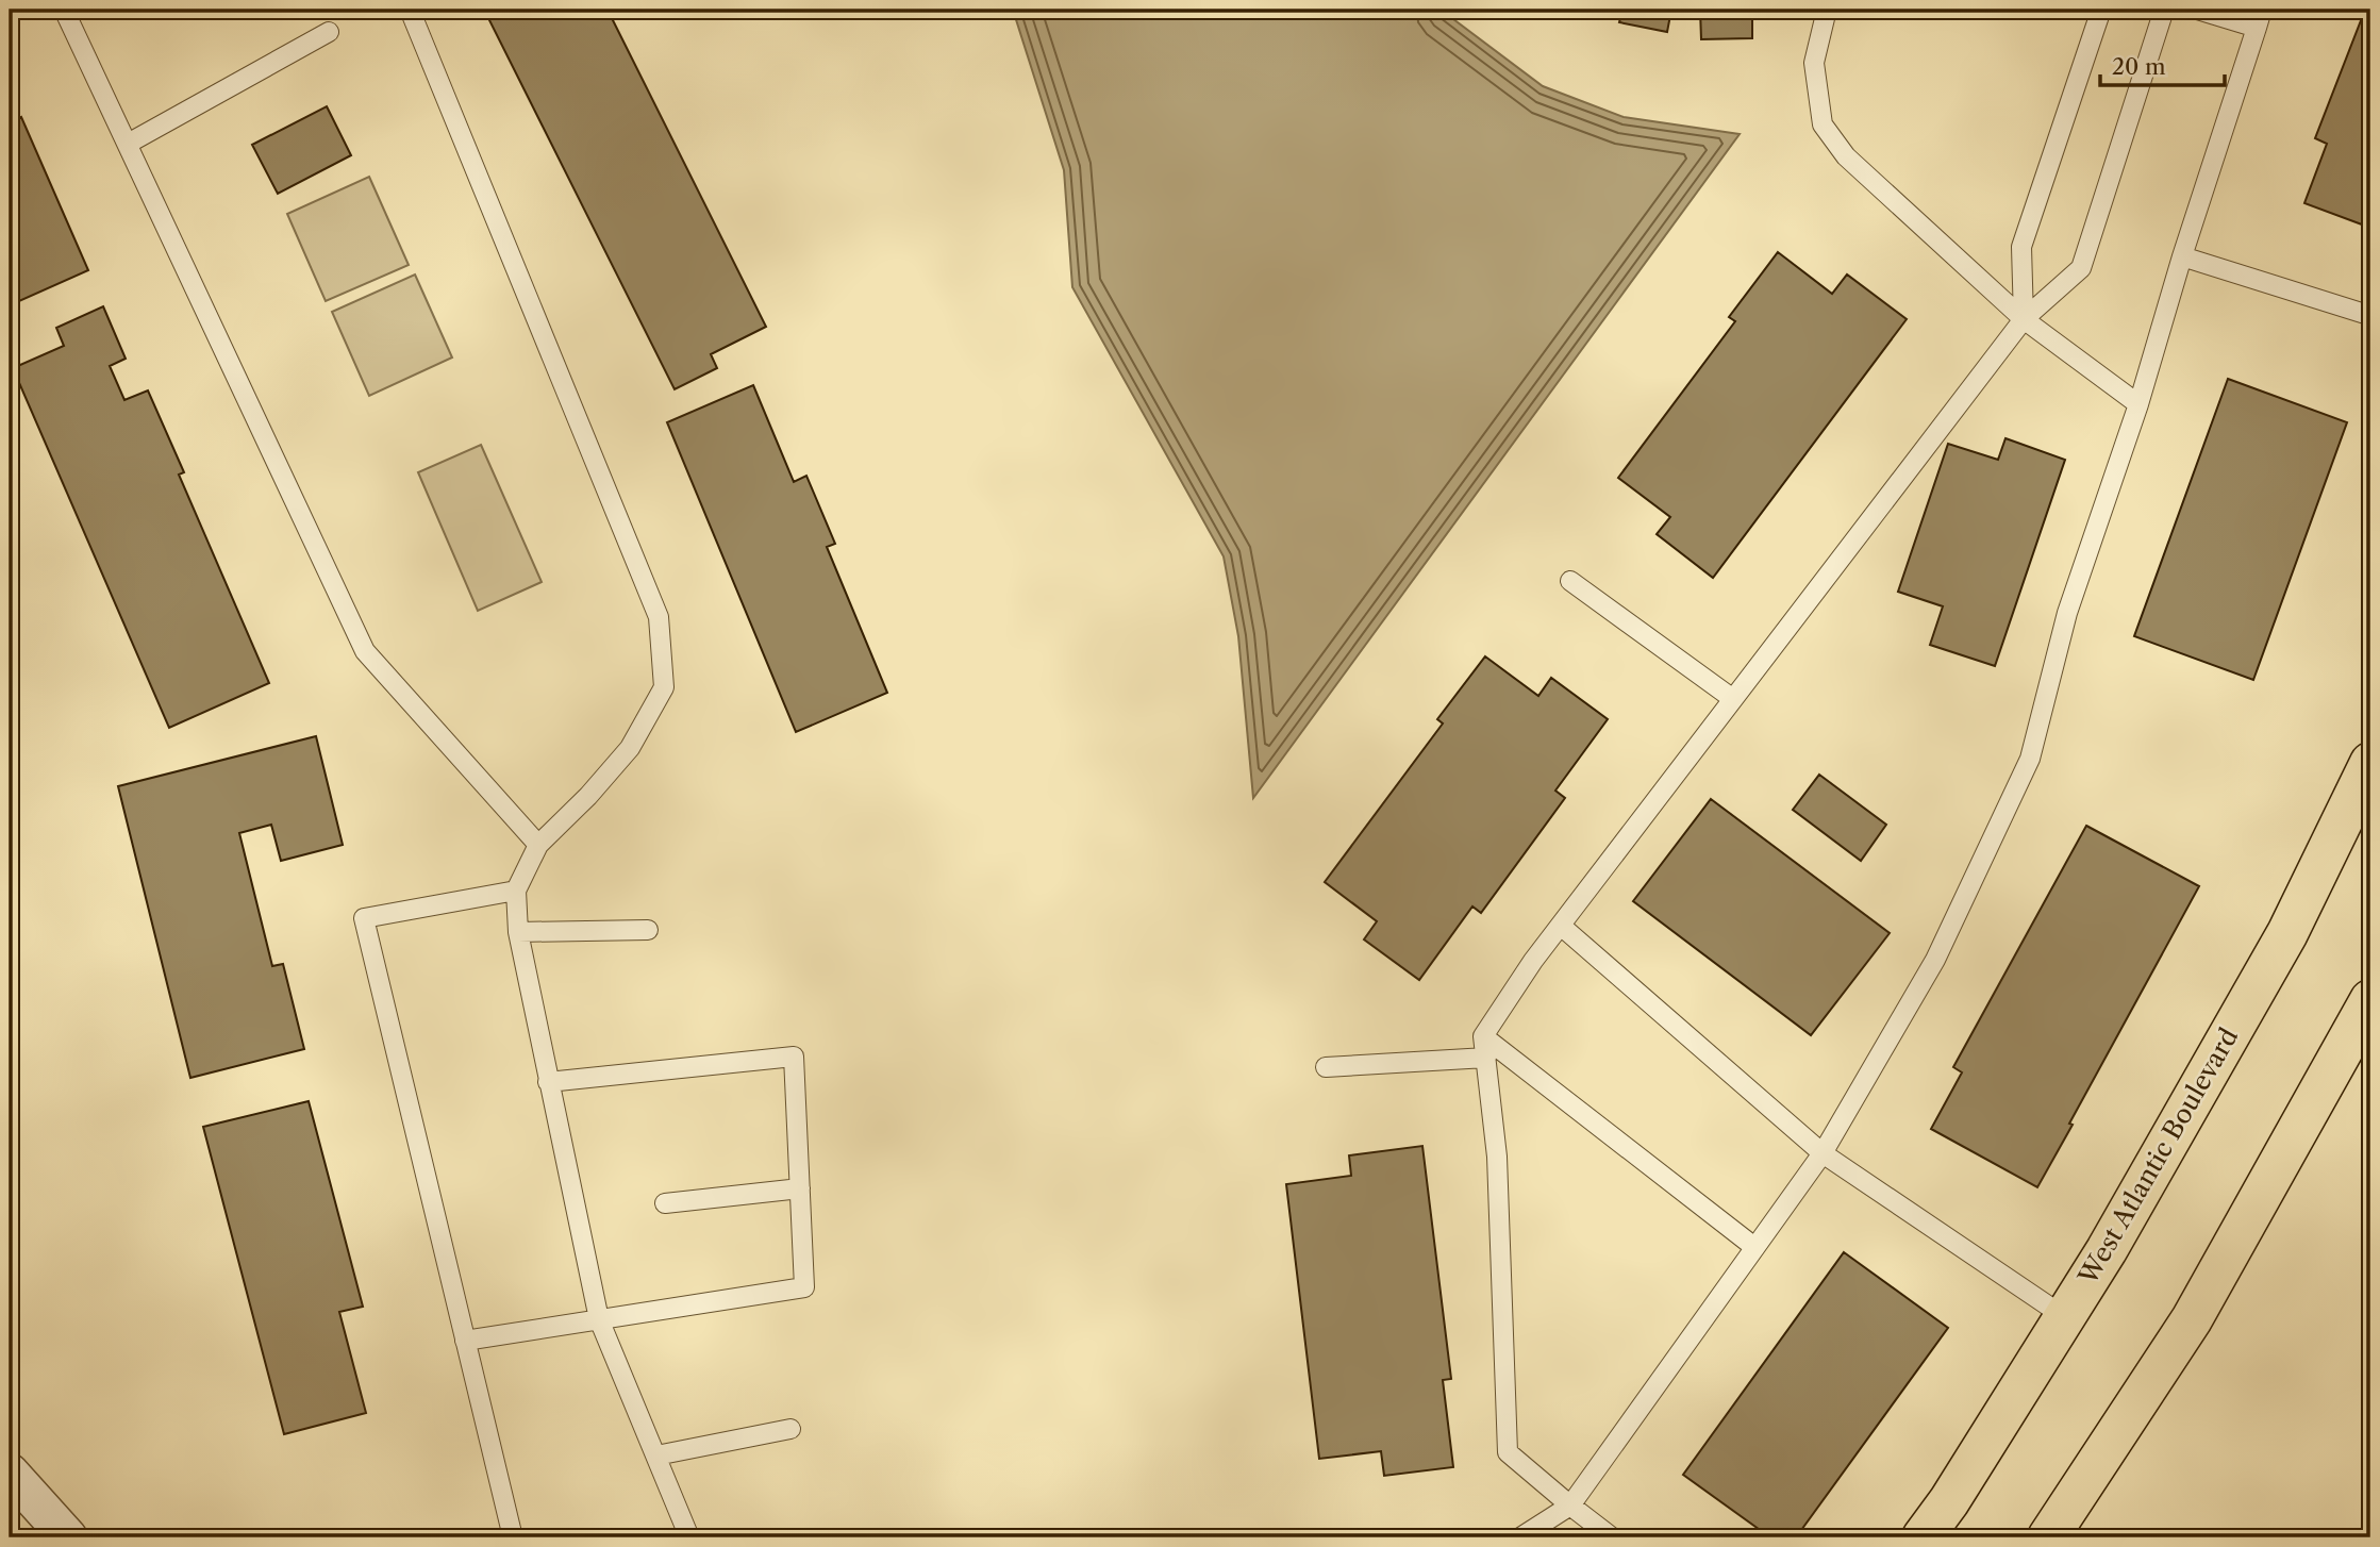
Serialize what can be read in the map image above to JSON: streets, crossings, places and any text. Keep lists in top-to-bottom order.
{
  "streets": {
    "main road": ["West Atlantic Boulevard"]
  },
  "scale_bar": "20 m"
}
